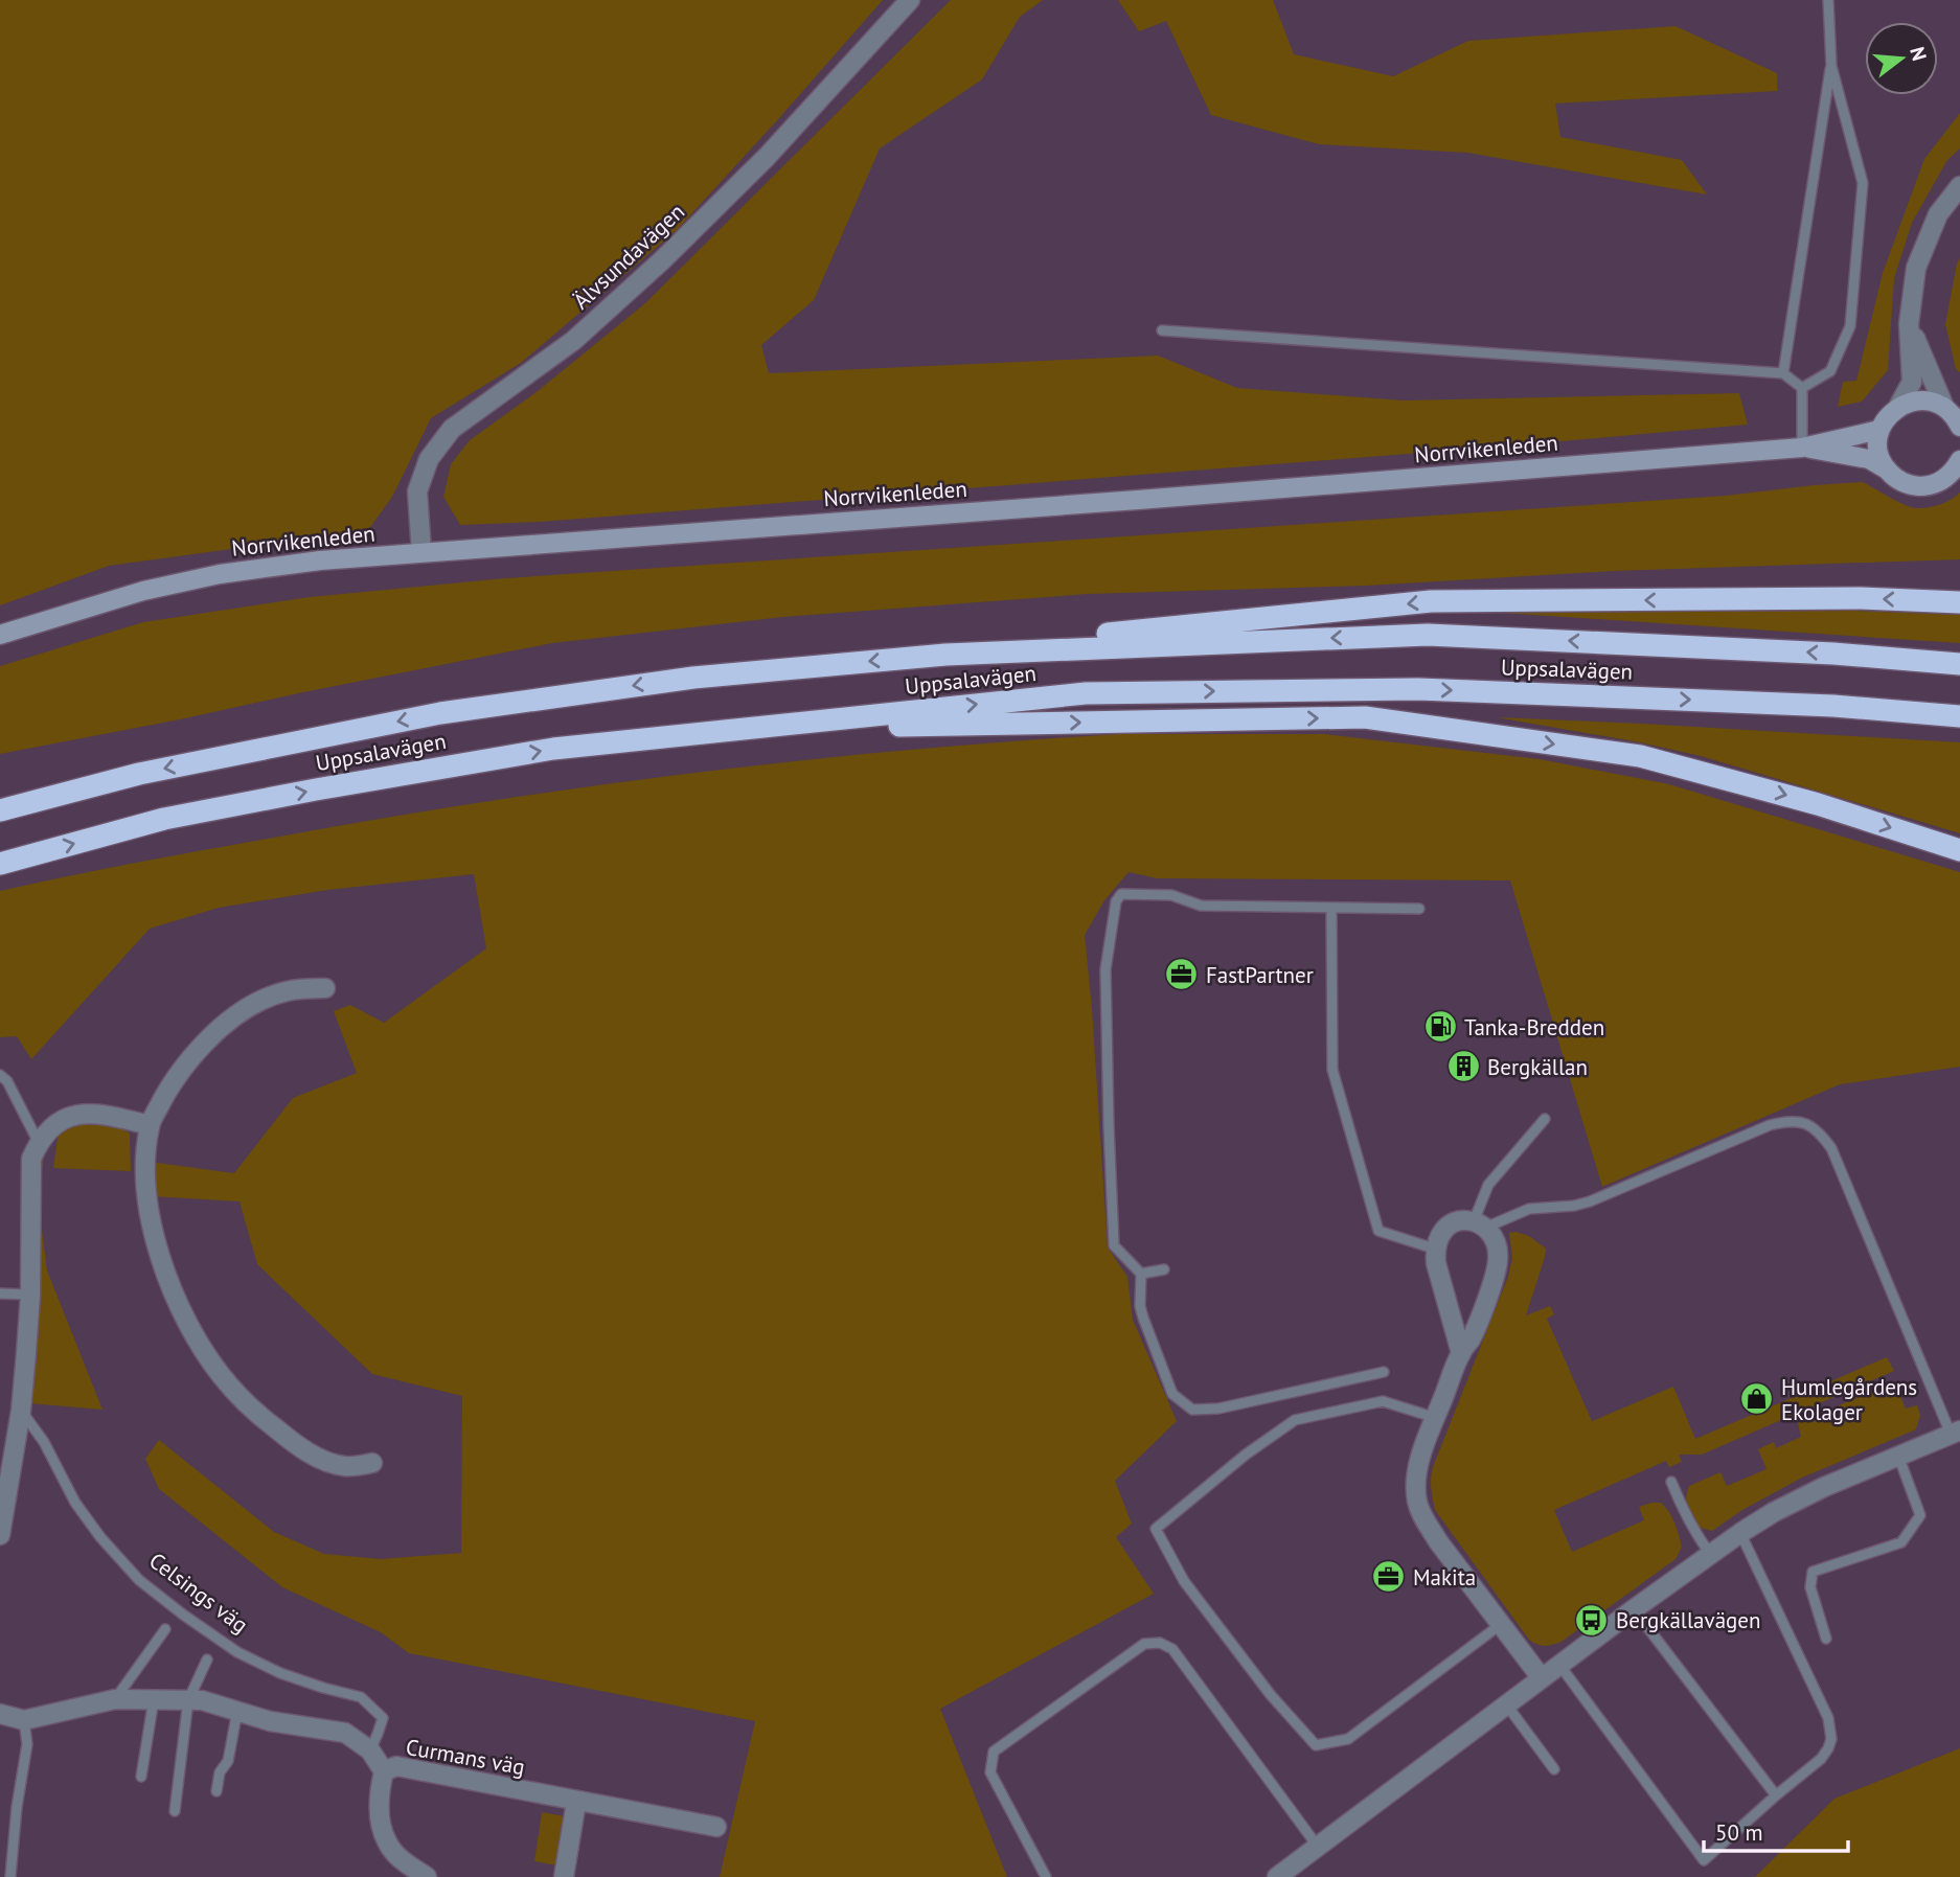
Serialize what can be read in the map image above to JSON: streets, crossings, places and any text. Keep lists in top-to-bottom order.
{
  "streets": {
    "highway": ["Uppsalavägen"],
    "main road": ["Norrvikenleden"],
    "street": ["Älvsundavägen", "Curmans väg"],
    "lane": ["Celsings väg"]
  },
  "crossings": [
    ["Älvsundavägen", "Norrvikenleden"]
  ],
  "places": {
    "office": ["FastPartner", "Makita"],
    "fuel station": ["Tanka-Bredden"],
    "building": ["Bergkällan"],
    "shop": ["Humlegårdens Ekolager"],
    "bus stop": ["Bergkällavägen"]
  },
  "scale_bar": "50 m",
  "north": "right"
}
